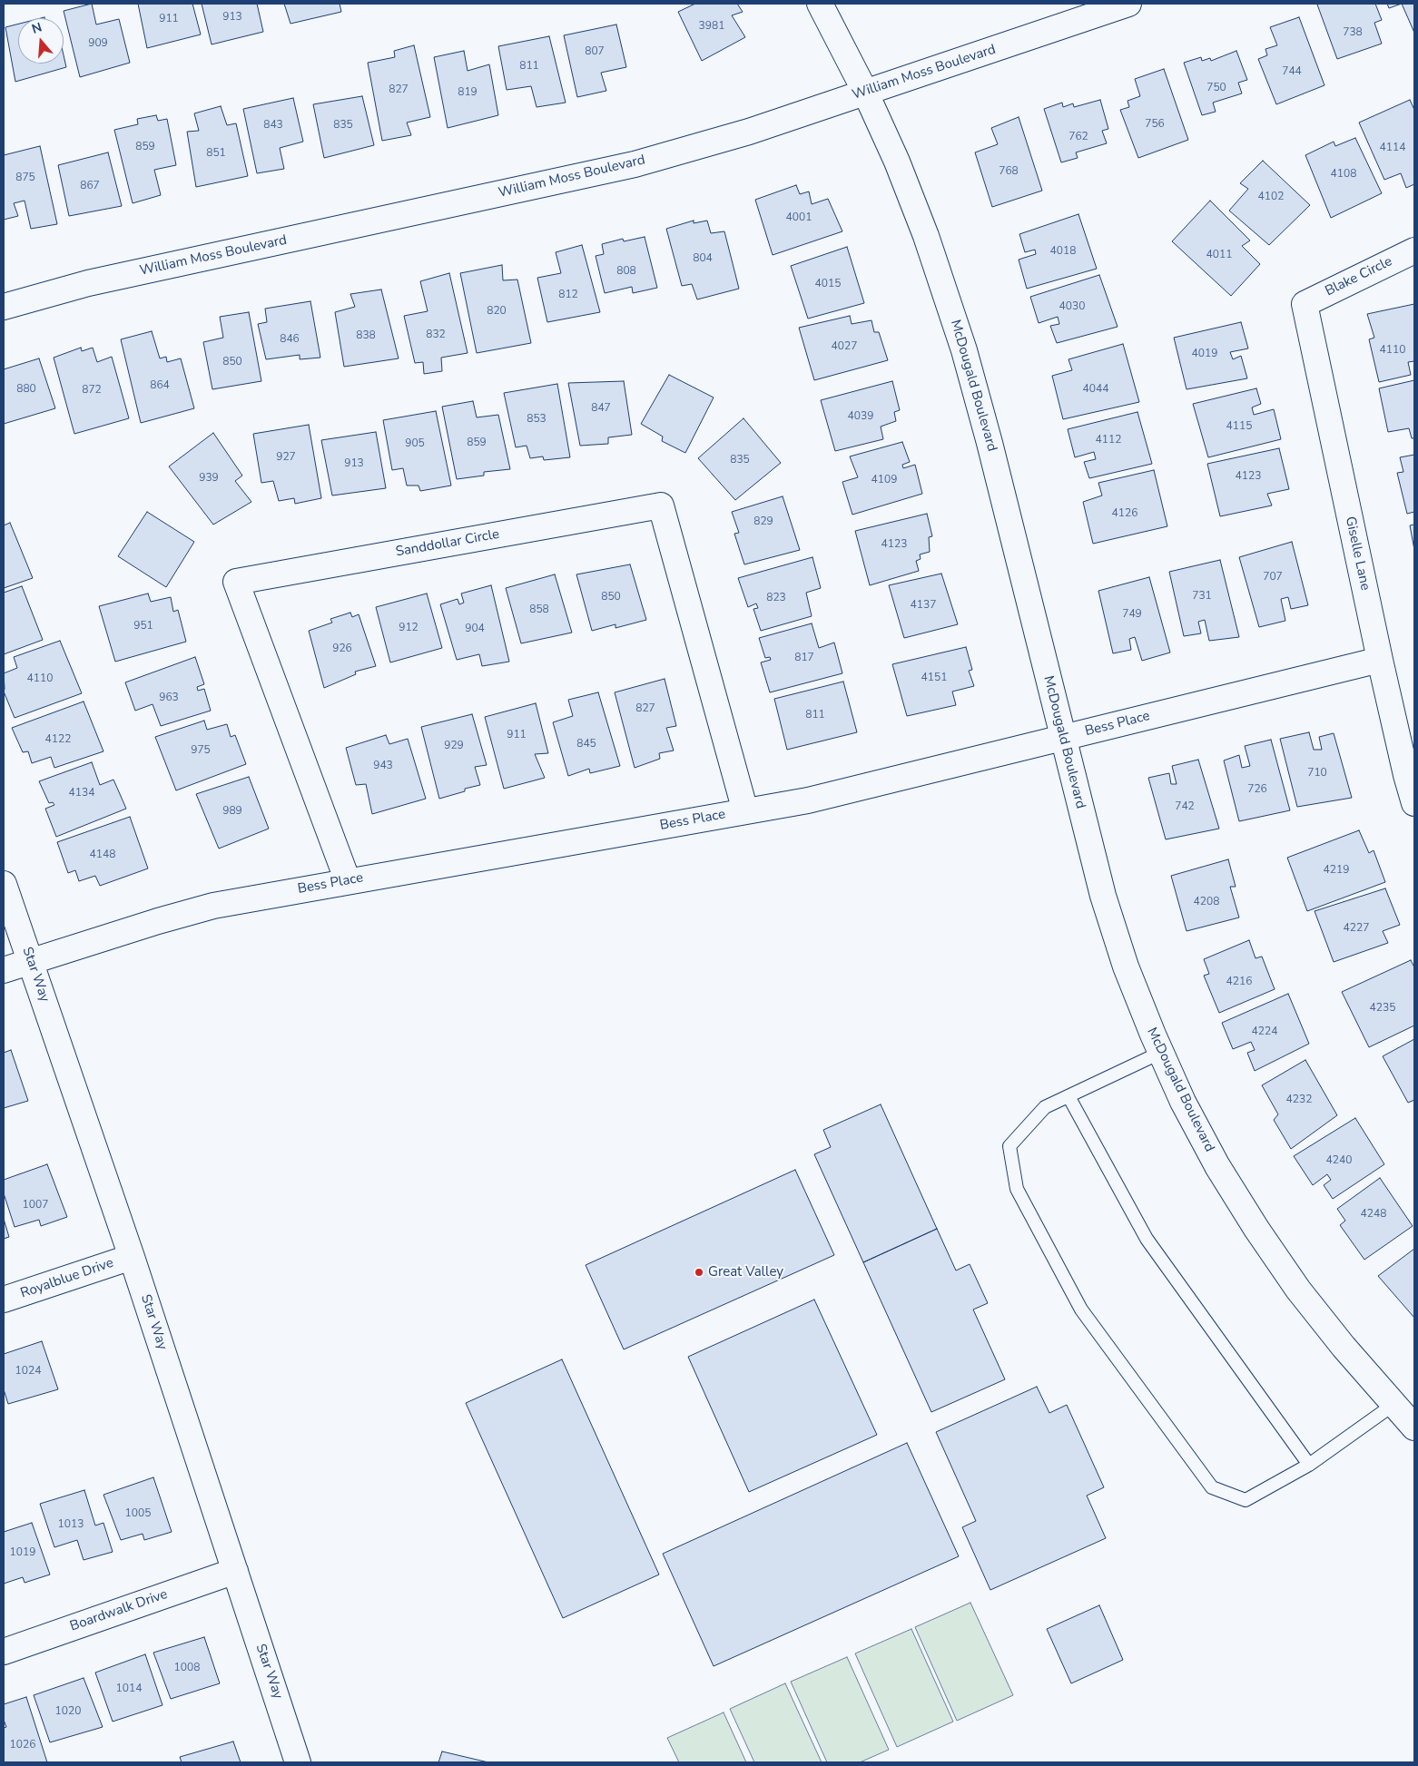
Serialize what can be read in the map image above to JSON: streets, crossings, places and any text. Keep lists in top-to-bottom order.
{
  "streets": {
    "street": [
      "William Moss Boulevard",
      "Blake Circle",
      "McDougald Boulevard",
      "Sanddollar Circle",
      "Giselle Lane",
      "Bess Place",
      "Star Way",
      "Royalblue Drive",
      "Boardwalk Drive"
    ]
  },
  "crossings": [
    ["William Moss Boulevard", "McDougald Boulevard"],
    ["Blake Circle", "Giselle Lane"],
    ["McDougald Boulevard", "Bess Place"],
    ["Sanddollar Circle", "Bess Place"],
    ["Giselle Lane", "Bess Place"],
    ["Bess Place", "Star Way"],
    ["Star Way", "Royalblue Drive"],
    ["Star Way", "Boardwalk Drive"]
  ],
  "places": ["Great Valley"],
  "house_numbers": [
    "913",
    "911",
    "3981",
    "738",
    "909",
    "807",
    "811",
    "744",
    "750",
    "827",
    "819",
    "756",
    "843",
    "835",
    "762",
    "859",
    "4114",
    "851",
    "768",
    "4108",
    "875",
    "867",
    "4102",
    "4001",
    "4018",
    "4011",
    "804",
    "808",
    "4015",
    "812",
    "4030",
    "820",
    "832",
    "838",
    "846",
    "4027",
    "4110",
    "4019",
    "850",
    "864",
    "880",
    "4044",
    "872",
    "847",
    "4039",
    "853",
    "4115",
    "4112",
    "859",
    "905",
    "927",
    "835",
    "913",
    "4123",
    "939",
    "4109",
    "4126",
    "829",
    "4123",
    "707",
    "731",
    "850",
    "823",
    "4137",
    "858",
    "749",
    "951",
    "912",
    "904",
    "926",
    "817",
    "4151",
    "4110",
    "963",
    "827",
    "811",
    "911",
    "4122",
    "845",
    "929",
    "975",
    "943",
    "710",
    "726",
    "4134",
    "742",
    "989",
    "4148",
    "4219",
    "4208",
    "4227",
    "4216",
    "4235",
    "4224",
    "4232",
    "4240",
    "1007",
    "4248",
    "1024",
    "1005",
    "1013",
    "1019",
    "1008",
    "1014",
    "1020",
    "1026"
  ],
  "north": "top"
}
